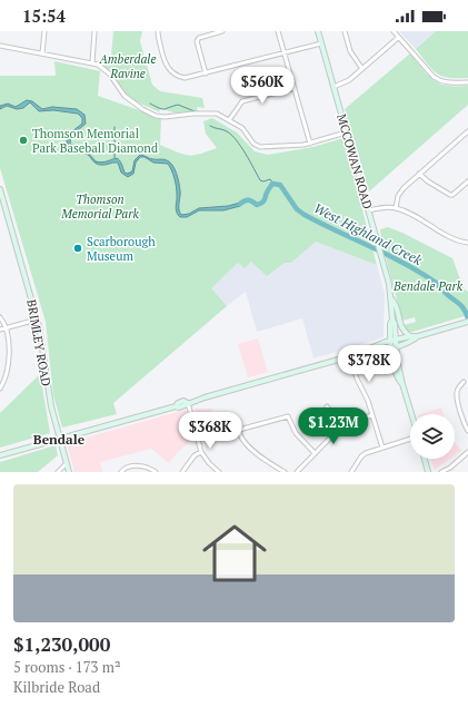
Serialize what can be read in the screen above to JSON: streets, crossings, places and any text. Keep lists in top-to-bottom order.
{
  "streets": {
    "main road": ["MCCOWAN ROAD", "BRIMLEY ROAD"]
  },
  "districts": ["Bendale"],
  "water": ["West Highland Creek"],
  "parks": ["Amberdale Ravine", "Thomson Memorial Park", "Bendale Park"],
  "places": ["Thomson Memorial Park Baseball Diamond", "Scarborough Museum"],
  "page": {
    "status": "15:54",
    "price": [
      "$560K",
      "$378K",
      "$1.23M",
      "$368K"
    ],
    "list": [
      {
        "name": "$1,230,000",
        "note": "5 rooms · 173 m² · Kilbride Road"
      }
    ]
  }
}
